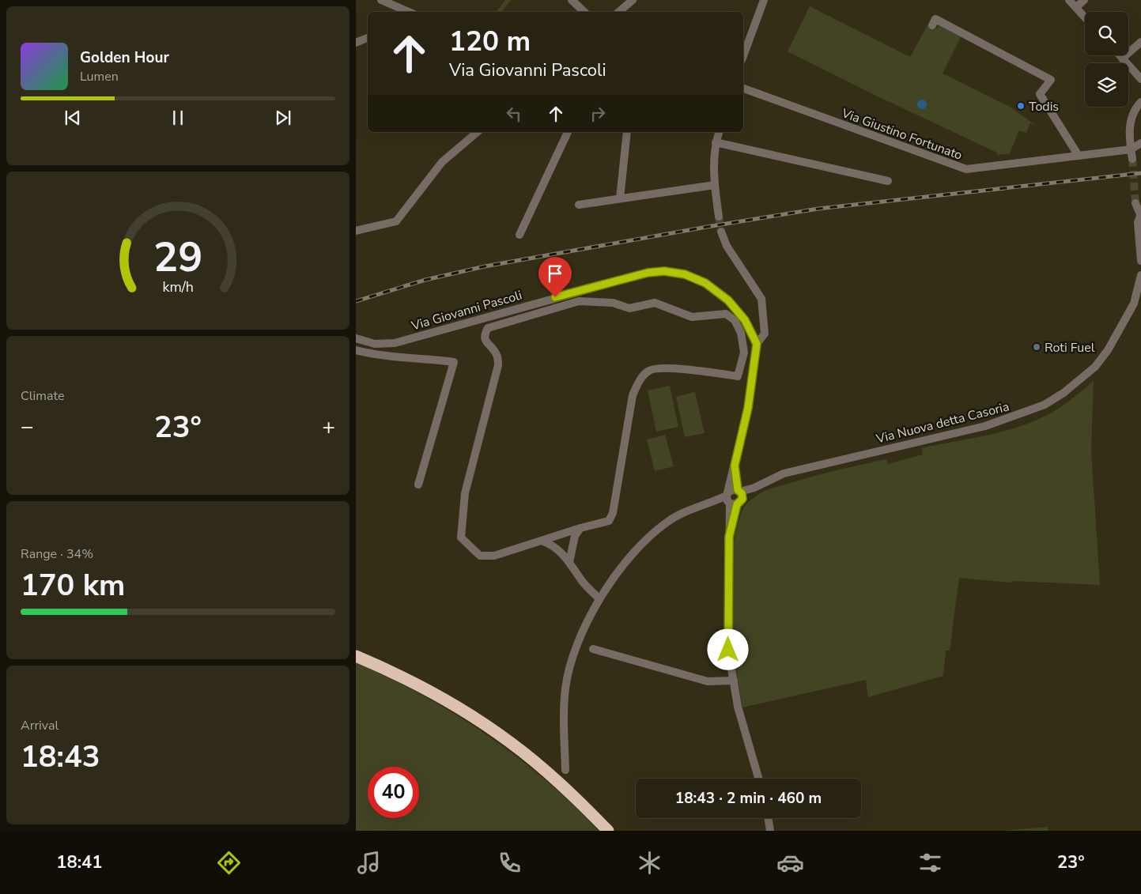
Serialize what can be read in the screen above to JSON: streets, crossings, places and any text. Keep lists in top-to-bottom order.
{
  "streets": {
    "street": ["Via Giustino Fortunato", "Via Giovanni Pascoli", "Via Nuova detta Casoria"]
  },
  "places": ["Todis", "Roti Fuel"],
  "page": {
    "turn": ["120 m", "Via Giovanni Pascoli"],
    "song": ["Golden Hour", "Lumen"],
    "tile": [
      "Climate",
      ["Range · 34%", "170 km"],
      ["Arrival", "18:43"]
    ],
    "heat": ["−", "23°", "+"],
    "limit": "40",
    "trip": "18:43 · 2 min · 460 m",
    "tabs": ["18:41", "23°"],
    "gauge": ["29", "km/h"]
  }
}
